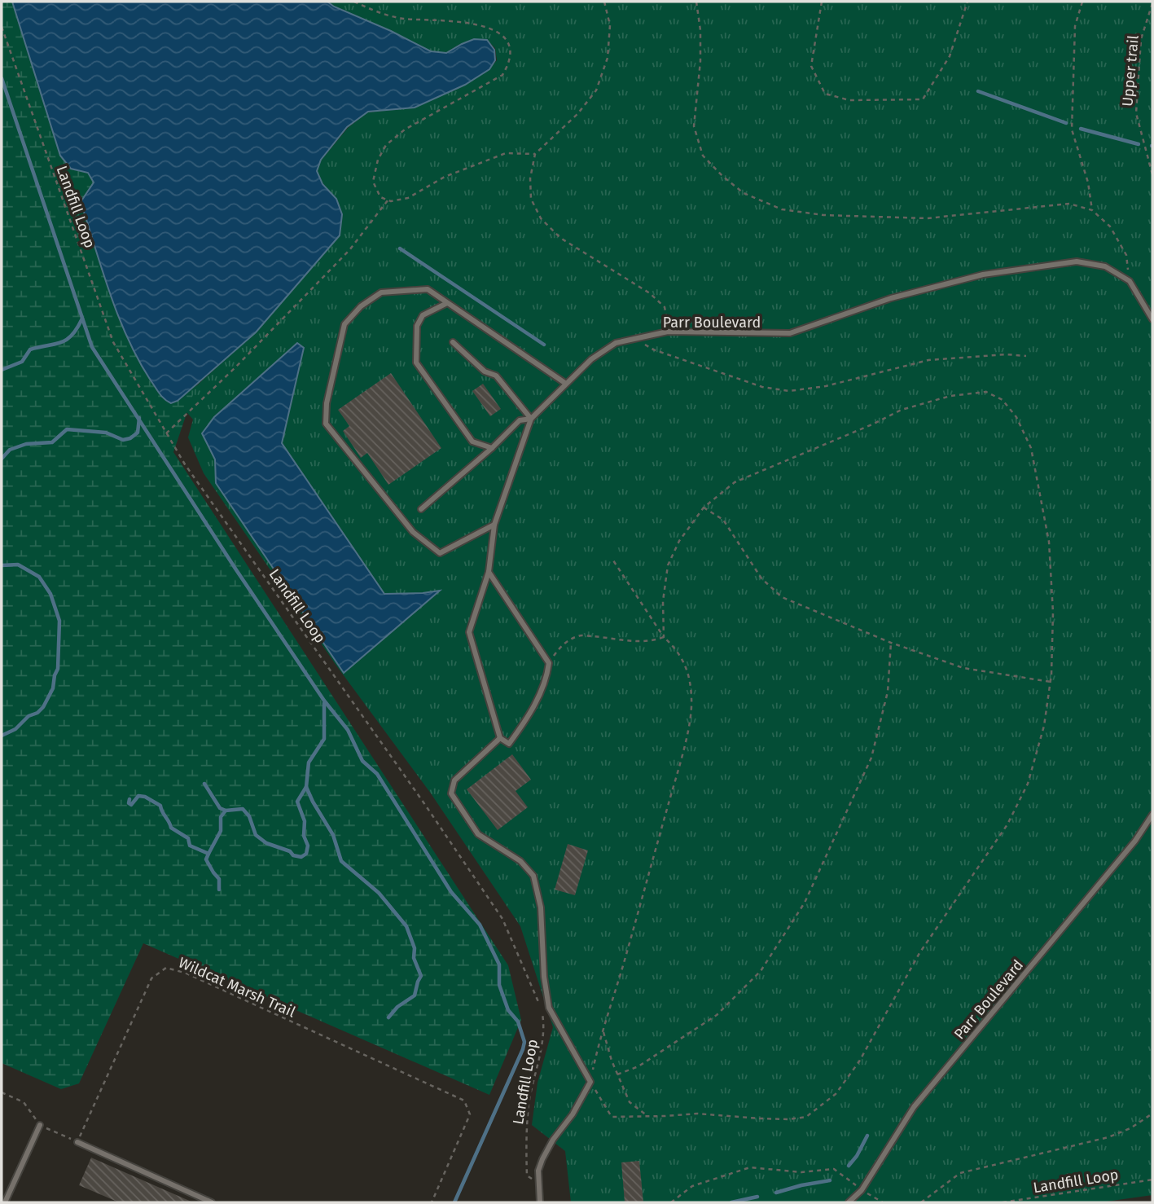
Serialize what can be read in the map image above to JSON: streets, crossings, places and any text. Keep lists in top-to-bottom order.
{
  "streets": {
    "lane": ["Parr Boulevard"],
    "path": ["Upper trail", "Landfill Loop", "Wildcat Marsh Trail"]
  }
}
